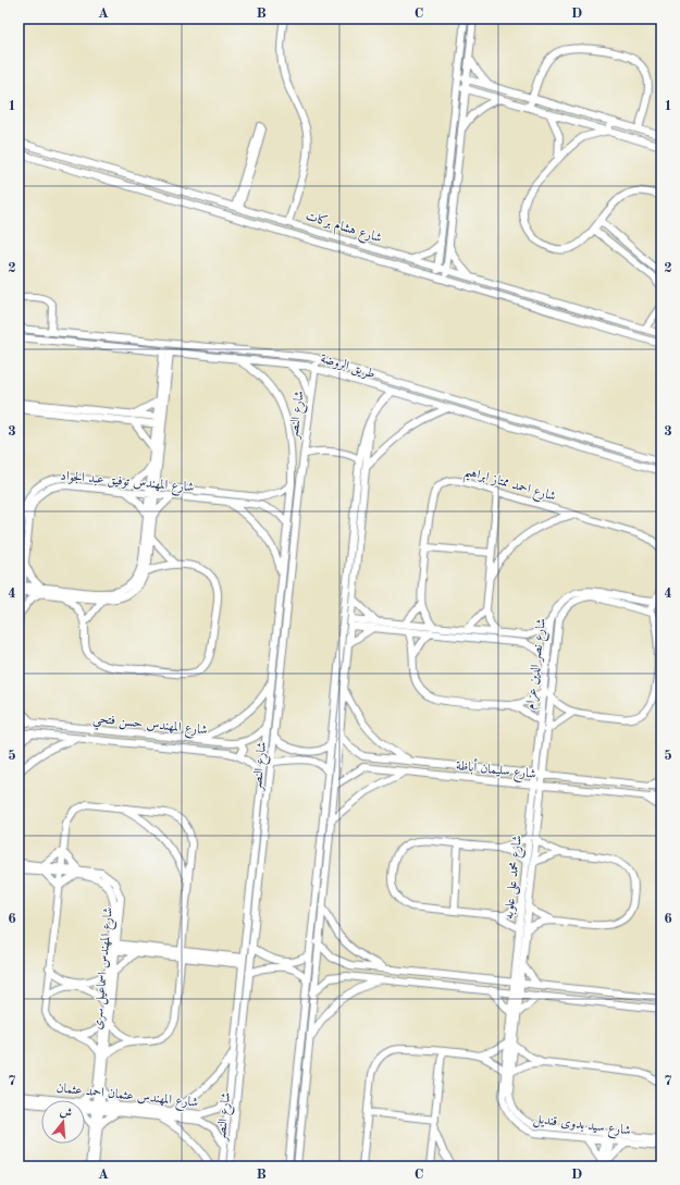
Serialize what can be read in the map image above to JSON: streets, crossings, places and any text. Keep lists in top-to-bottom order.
{
  "streets": {
    "street": [
      "شارع هشام بركات",
      "طريق الروضة",
      "شارع النصر",
      "شارع المهندس توفيق عبد الجواد",
      "شارع احمد ممتاز ابراهيم",
      "شارع نصر الدين عزام",
      "شارع المهندس حسن فتحي",
      "شارع سليمان أباظة",
      "شارع محمد على علوبه",
      "شارع المهندس اسماعيل سرى",
      "شارع المهندس عثمان احمد عثمان",
      "شارع سيد بدوى قنديل"
    ]
  },
  "crossings": [
    ["طريق الروضة", "شارع النصر"],
    ["طريق الروضة", "شارع المهندس توفيق عبد الجواد"],
    ["شارع نصر الدين عزام", "شارع سليمان أباظة"],
    ["شارع نصر الدين عزام", "شارع محمد على علوبه"],
    ["شارع سليمان أباظة", "شارع محمد على علوبه"],
    ["شارع محمد على علوبه", "شارع سيد بدوى قنديل"],
    ["شارع المهندس اسماعيل سرى", "شارع المهندس عثمان احمد عثمان"]
  ],
  "north": "top",
  "grid": {
    "columns": [
      "A",
      "B",
      "C",
      "D"
    ],
    "rows": [
      "1",
      "2",
      "3",
      "4",
      "5",
      "6",
      "7"
    ]
  }
}
